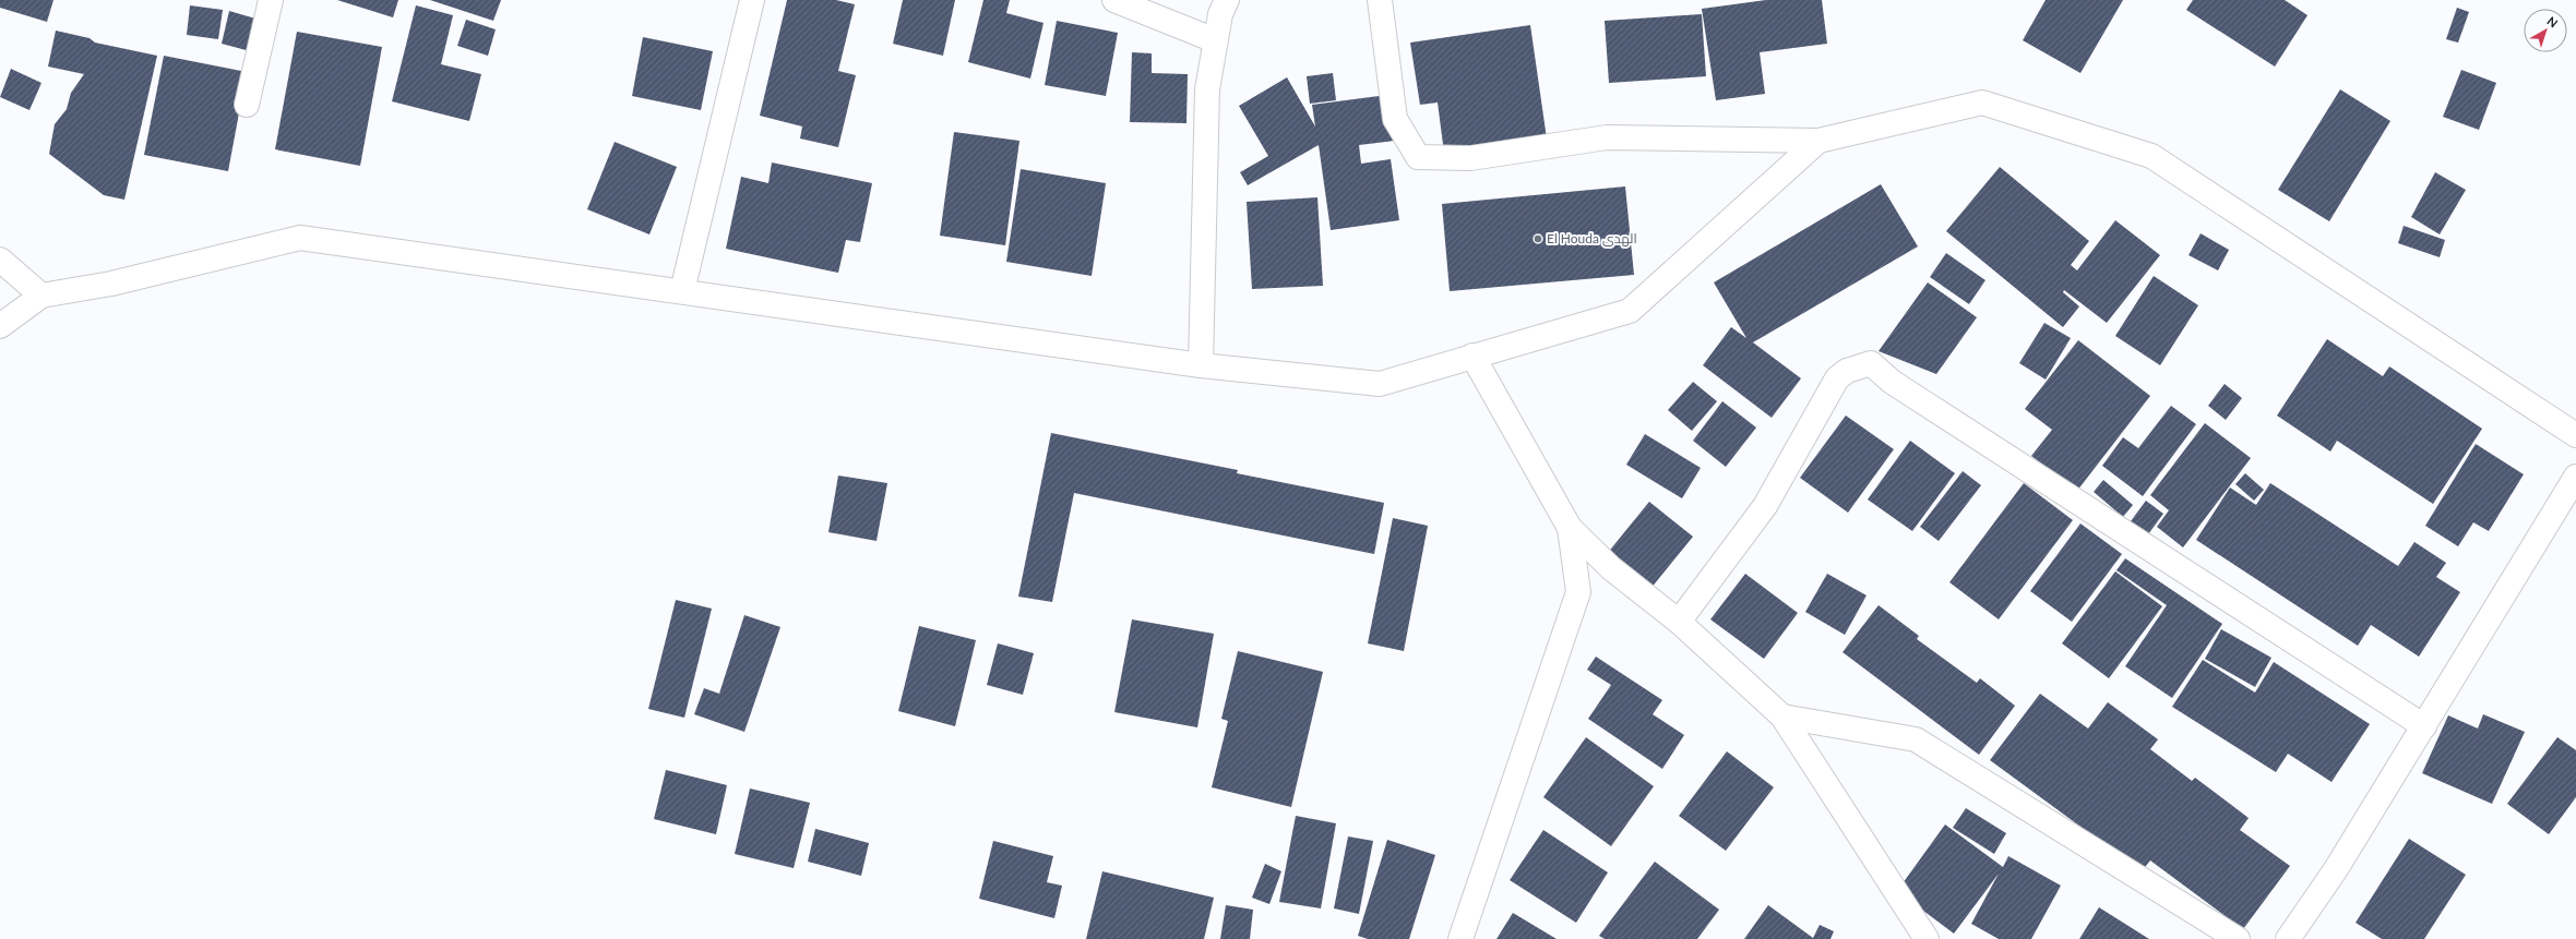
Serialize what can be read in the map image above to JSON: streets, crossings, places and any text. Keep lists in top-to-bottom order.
{
  "places": ["El Houda الهدى"],
  "north": "top right"
}
